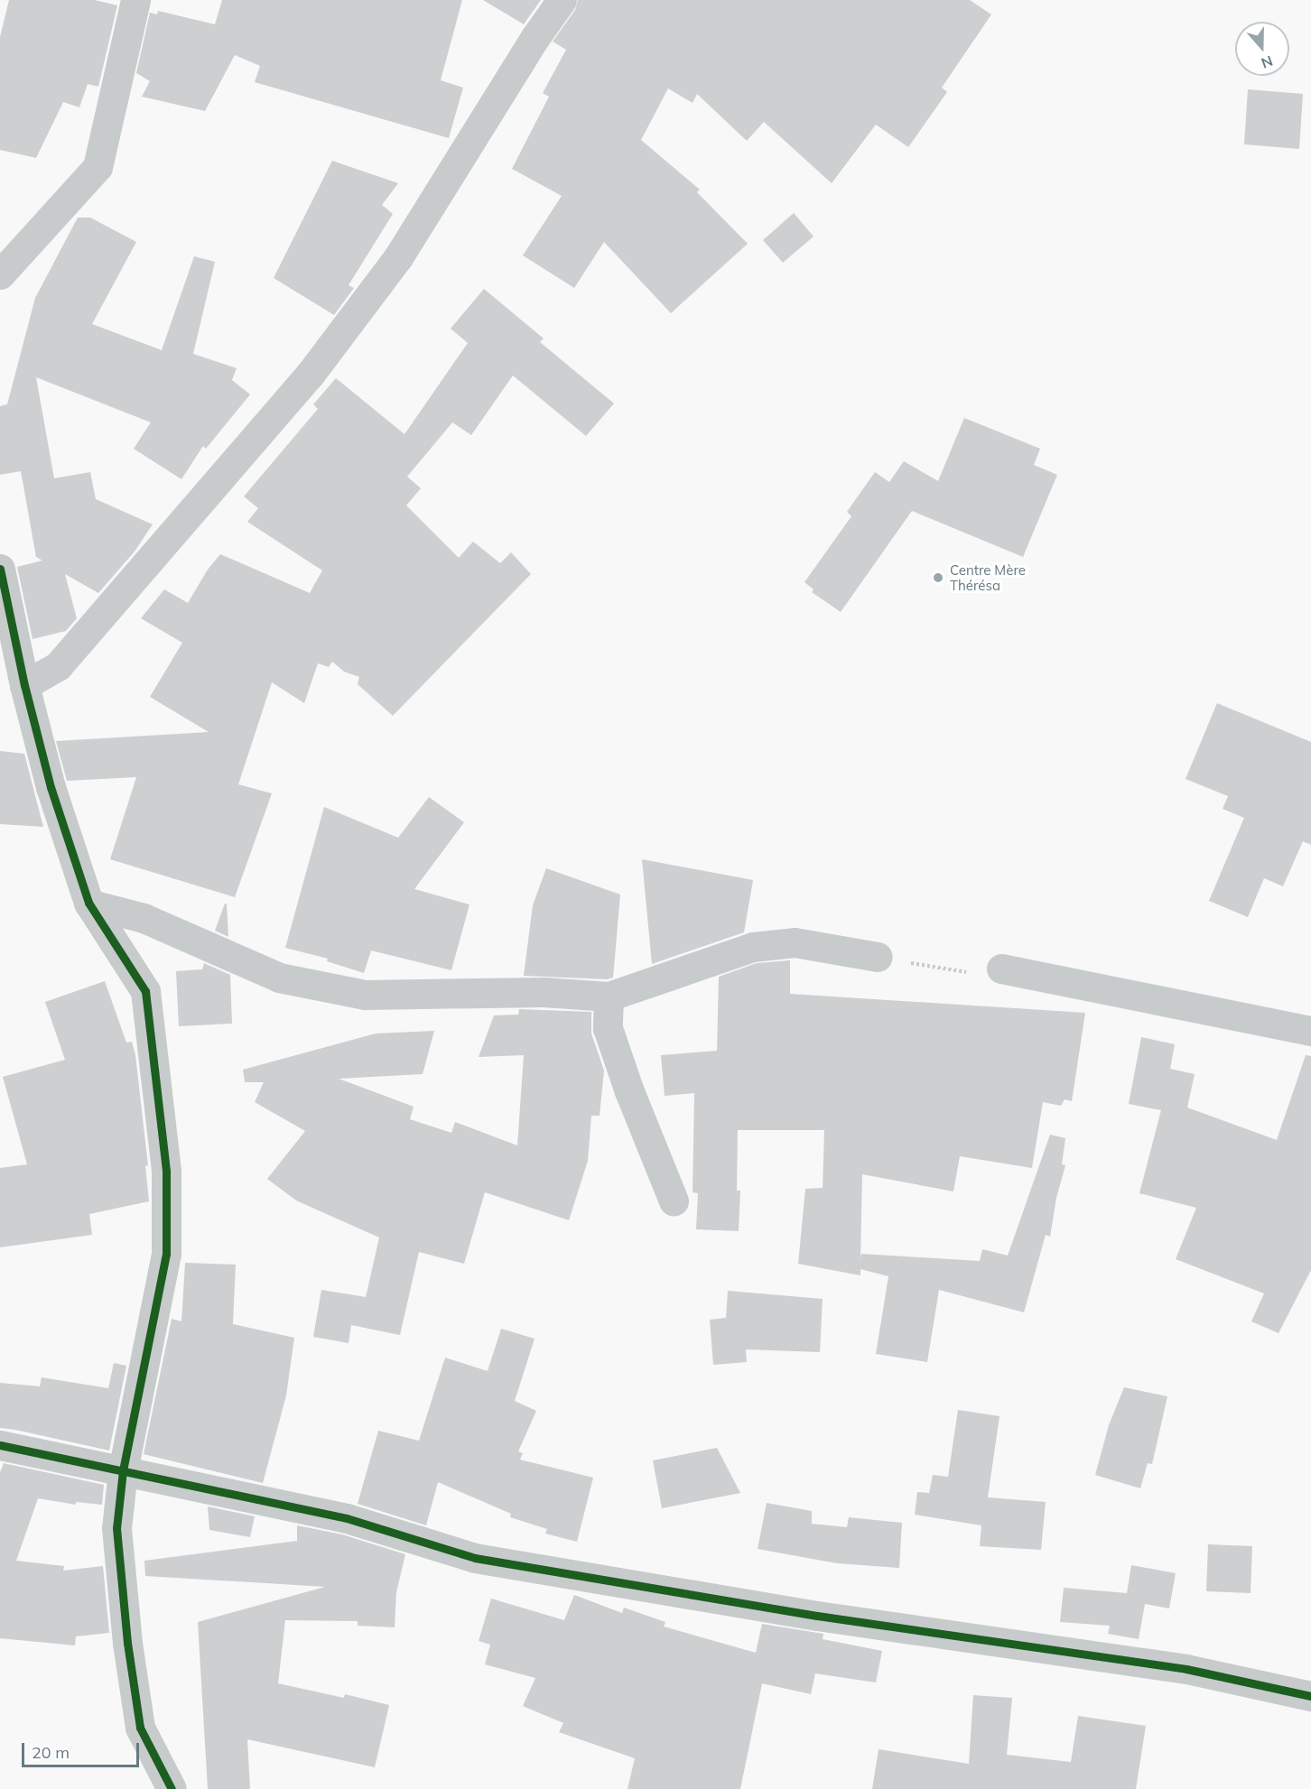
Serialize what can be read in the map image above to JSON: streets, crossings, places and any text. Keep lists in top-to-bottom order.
{
  "places": ["Centre Mère Thérésa"],
  "scale_bar": "20 m",
  "north": "bottom"
}
